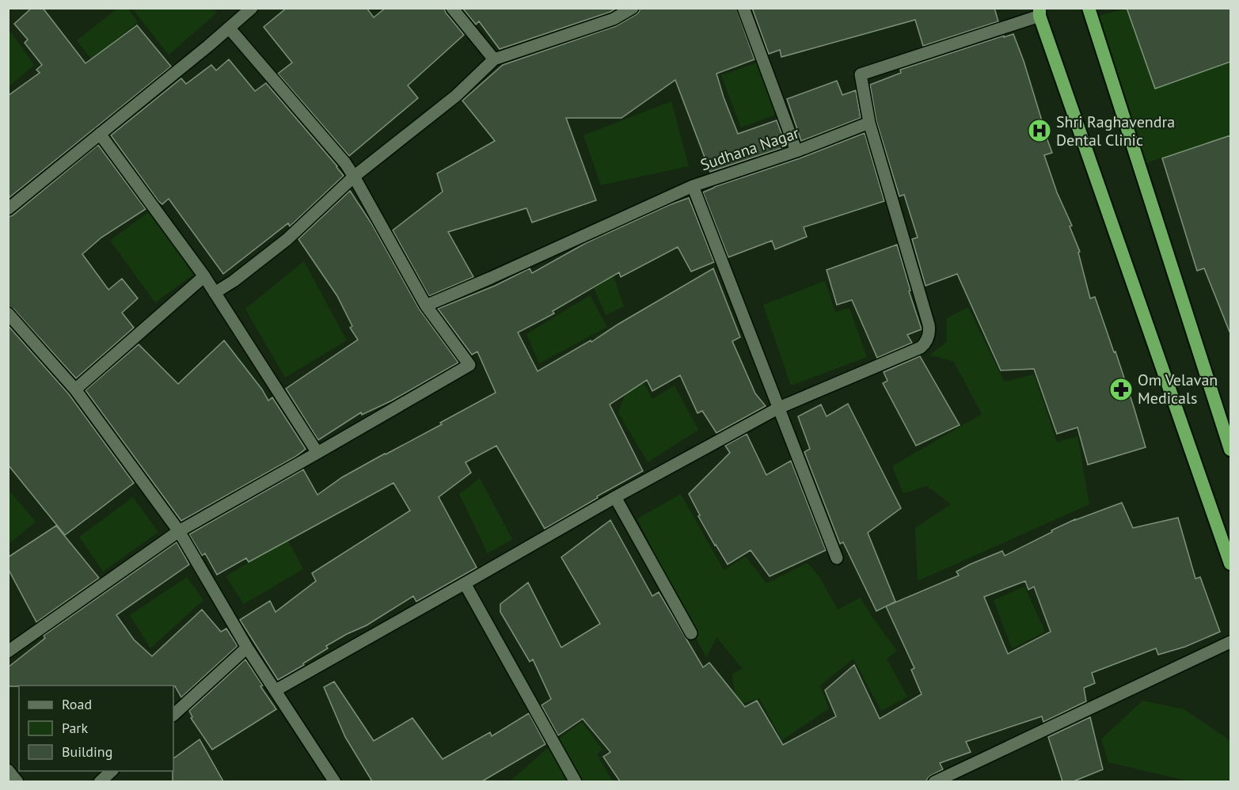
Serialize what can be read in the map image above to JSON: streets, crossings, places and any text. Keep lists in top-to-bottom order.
{
  "streets": {
    "street": ["Sudhana Nagar"]
  },
  "places": {
    "hospital": ["Shri Raghavendra Dental Clinic"],
    "pharmacy": ["Om Velavan Medicals"]
  },
  "legend": ["Road", "Park", "Building"]
}
